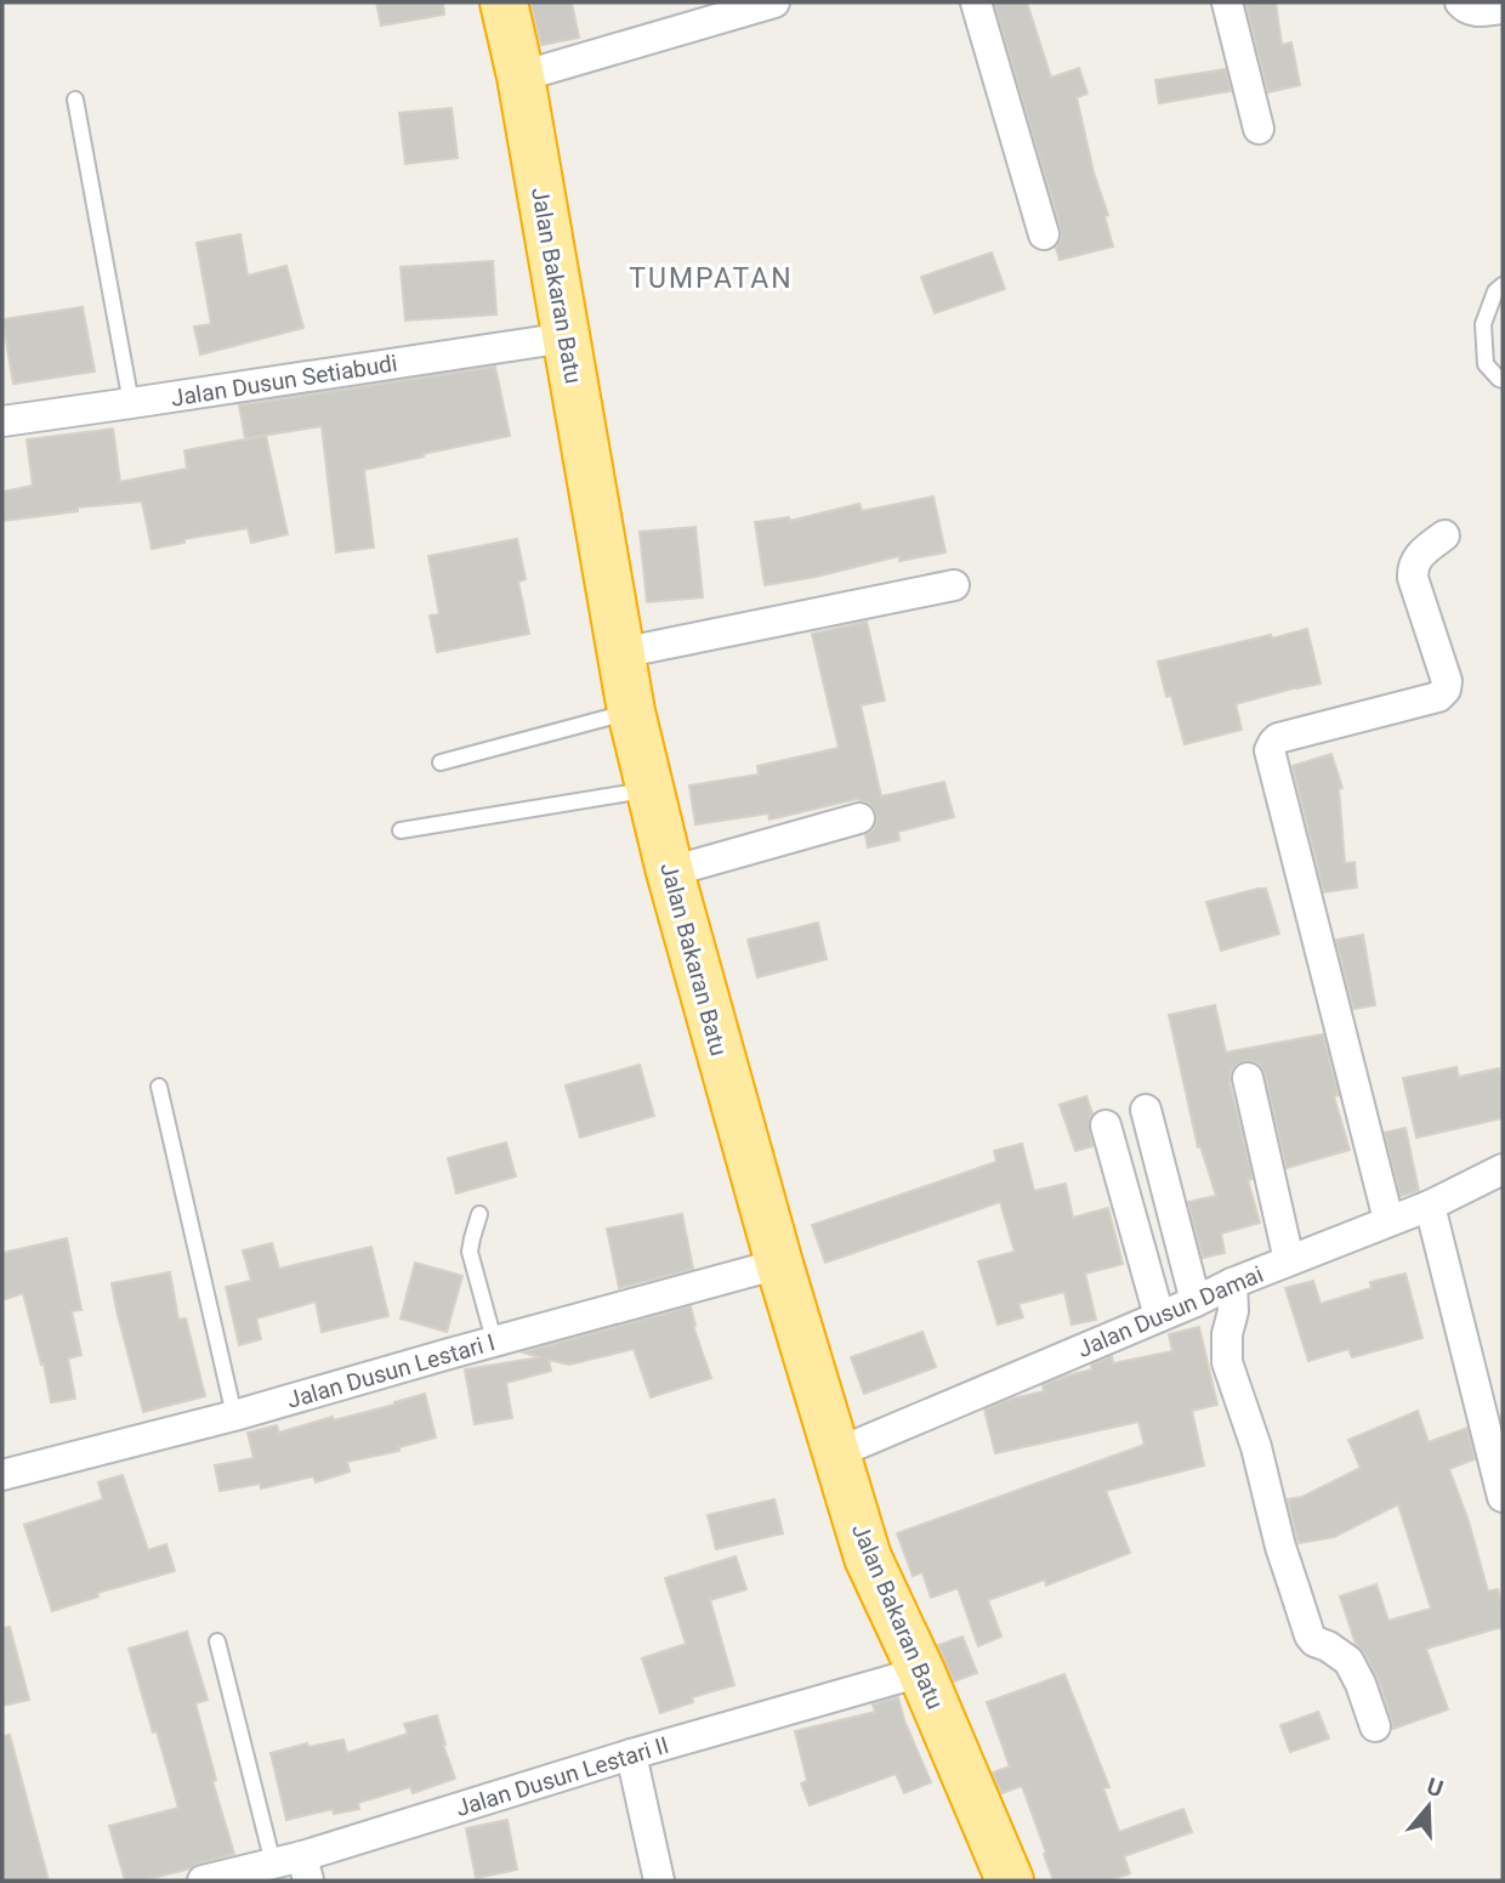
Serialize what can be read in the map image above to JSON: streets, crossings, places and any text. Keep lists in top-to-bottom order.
{
  "streets": {
    "highway": ["Jalan Bakaran Batu"],
    "street": [
      "Jalan Dusun Setiabudi",
      "Jalan Dusun Damai",
      "Jalan Dusun Lestari I",
      "Jalan Dusun Lestari II"
    ]
  },
  "crossings": [
    ["Jalan Bakaran Batu", "Jalan Dusun Setiabudi"],
    ["Jalan Bakaran Batu", "Jalan Dusun Damai"],
    ["Jalan Bakaran Batu", "Jalan Dusun Lestari I"],
    ["Jalan Bakaran Batu", "Jalan Dusun Lestari II"]
  ],
  "districts": ["TUMPATAN"],
  "north": "top"
}
